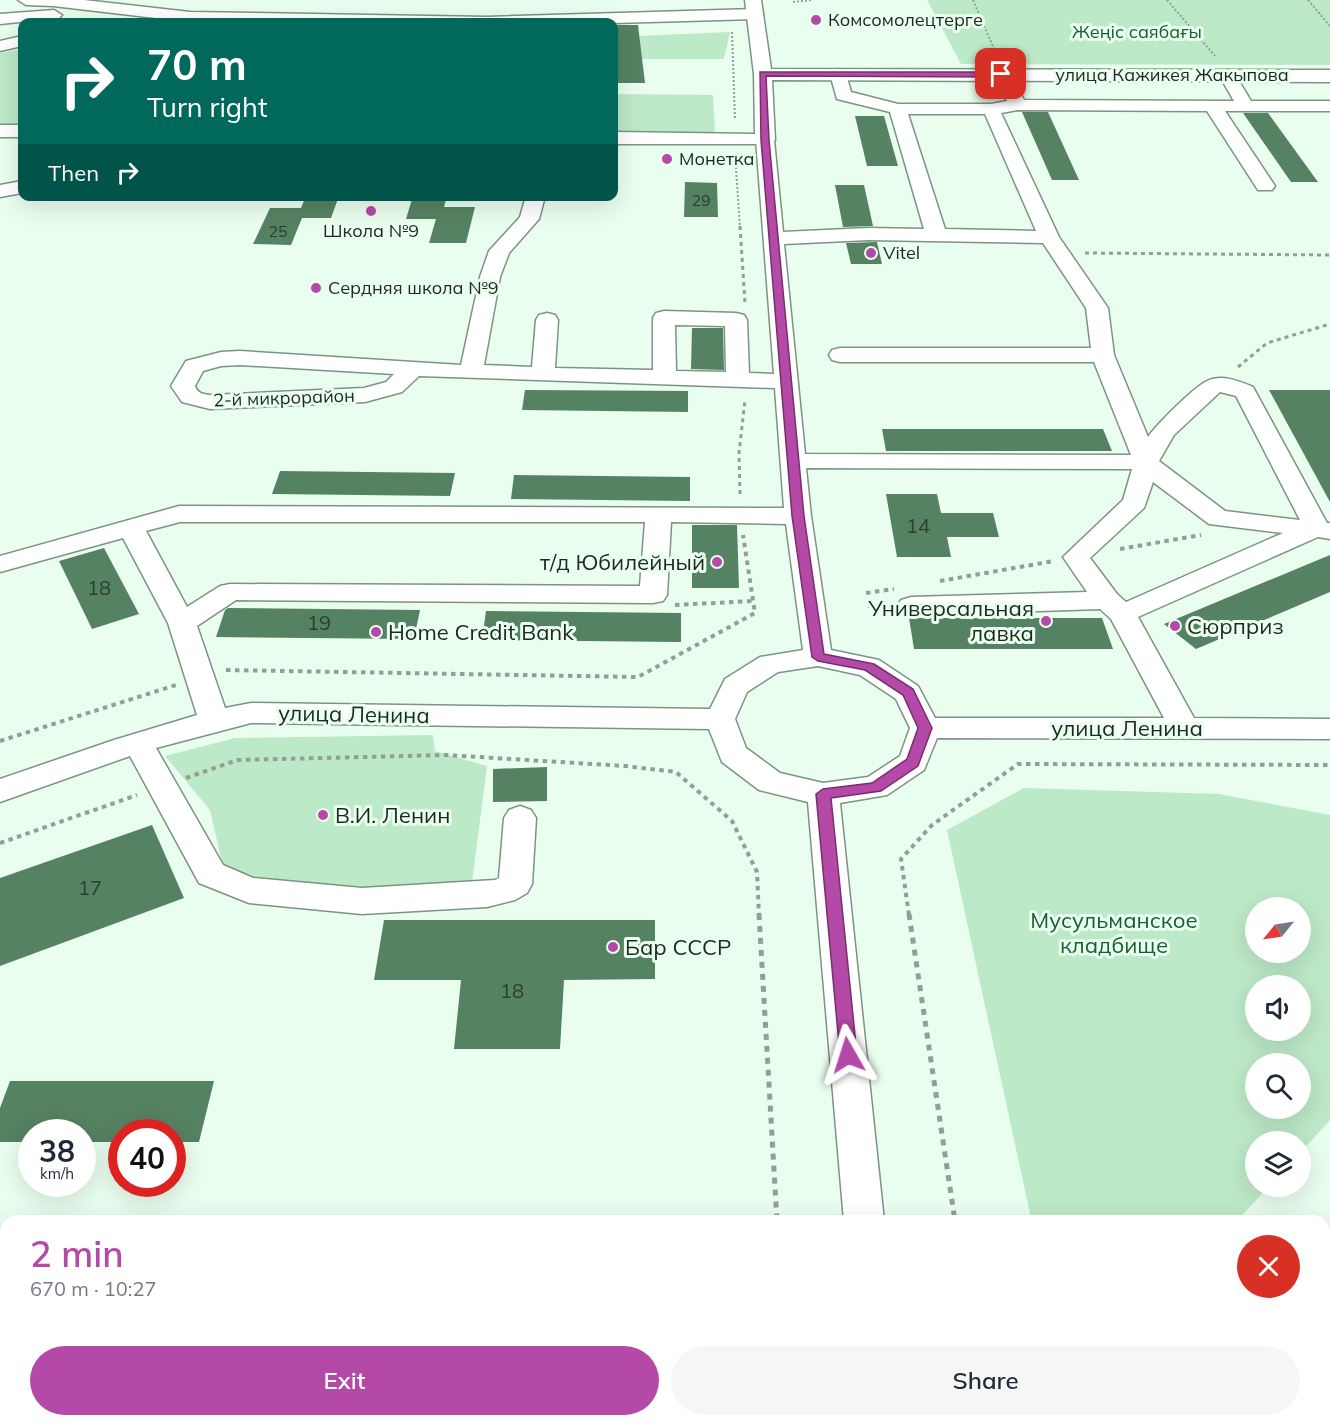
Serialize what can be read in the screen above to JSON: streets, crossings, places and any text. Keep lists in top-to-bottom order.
{
  "streets": {
    "main road": ["улица Кажикея Жакыпова"],
    "street": ["2-й микрорайон", "улица Ленина"]
  },
  "parks": ["Жеңіс саябағы", "Мусульманское кладбище"],
  "places": [
    "Комсомолецтерге",
    "Монетка",
    "Школа №9",
    "Vitel",
    "Сердняя школа №9",
    "т/д Юбилейный",
    "Универсальная лавка",
    "Сюрприз",
    "Home Credit Bank",
    "В.И. Ленин",
    "Бар СССР"
  ],
  "house_numbers": [
    "29",
    "25",
    "14",
    "18",
    "19",
    "17",
    "18"
  ],
  "north": "bottom left",
  "page": {
    "turn": ["70 m", "Turn right"],
    "then": "Then",
    "speed": "38 km/h",
    "limit": "40",
    "heading": ["2 min", "670 m · 10:27"],
    "buttons": ["Exit", "Share"]
  }
}
